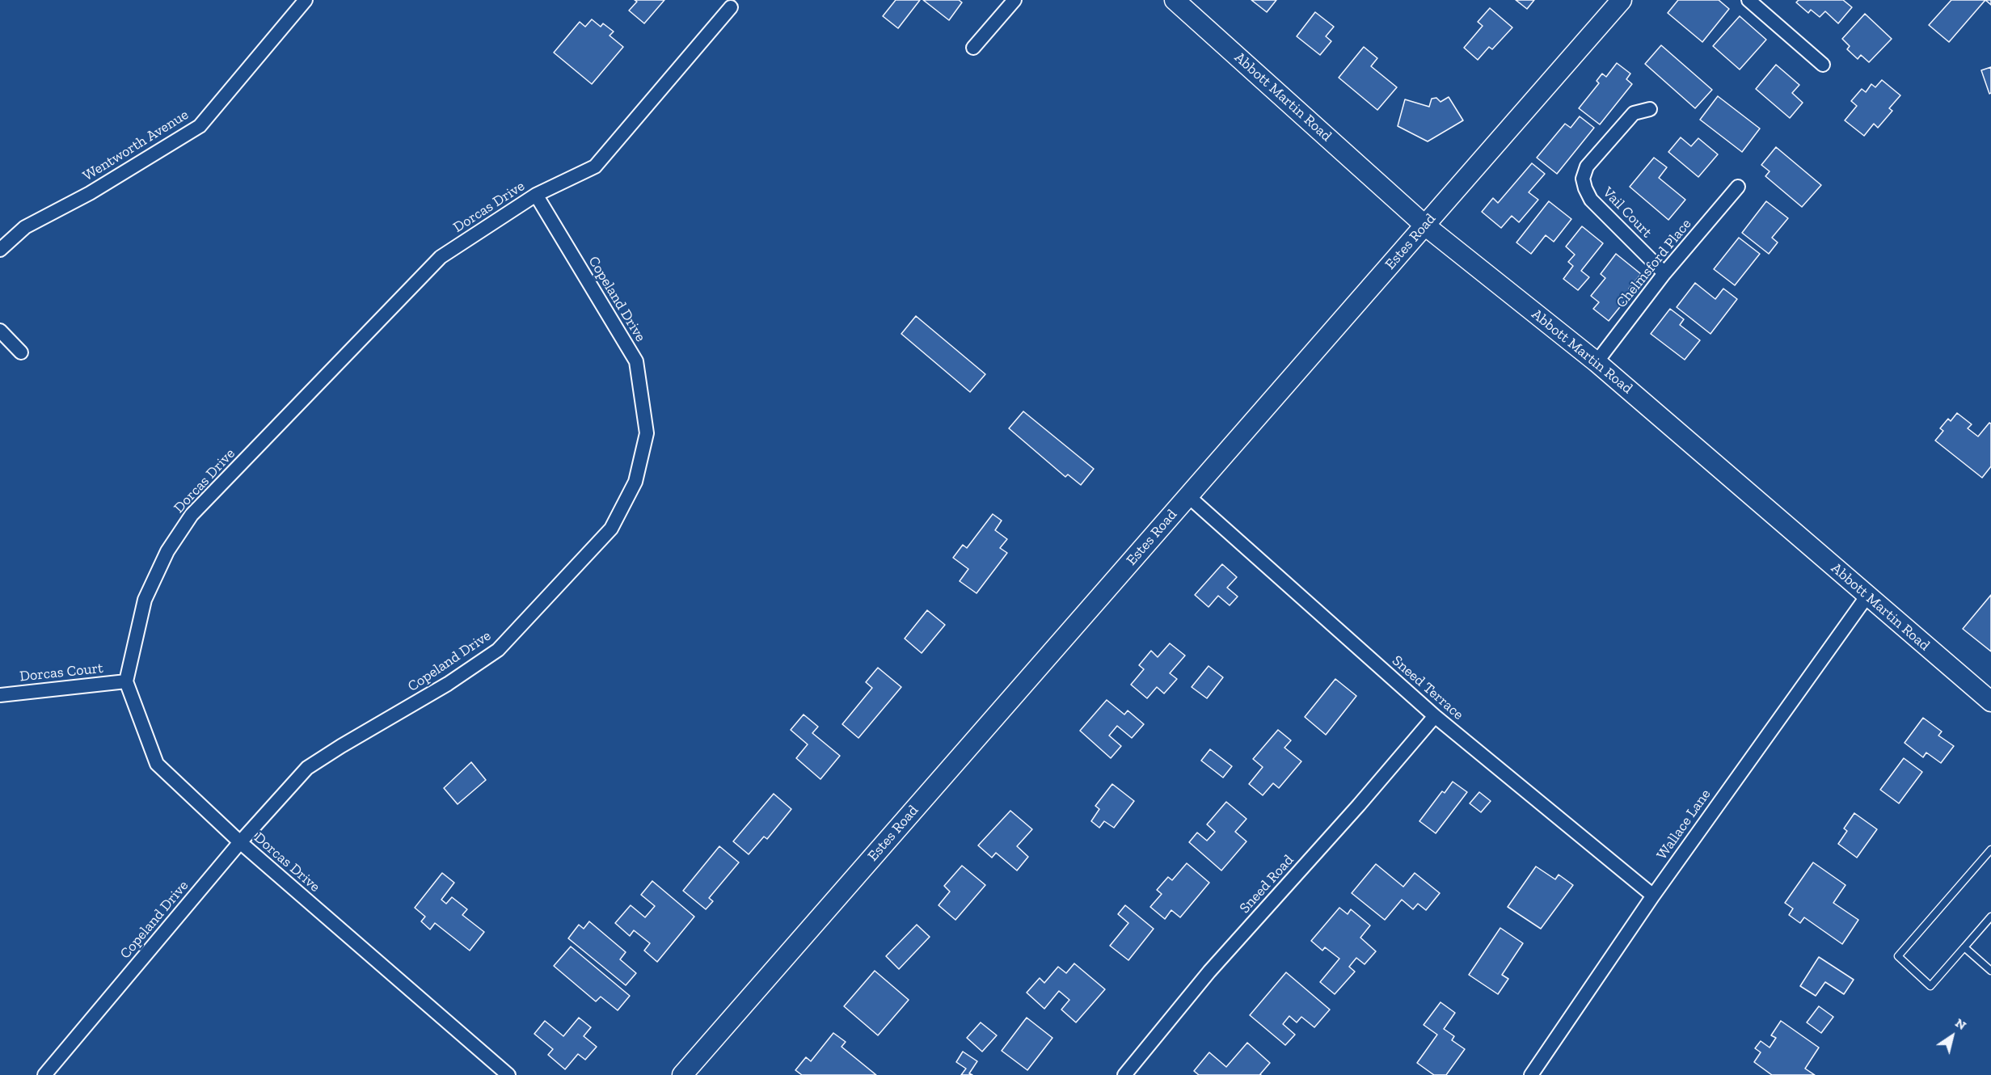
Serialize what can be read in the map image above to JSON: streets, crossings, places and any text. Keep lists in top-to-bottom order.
{
  "streets": {
    "main road": ["Abbott Martin Road", "Estes Road"],
    "street": [
      "Wentworth Avenue",
      "Dorcas Drive",
      "Vail Court",
      "Chelmsford Place",
      "Copeland Drive",
      "Dorcas Court",
      "Sneed Terrace",
      "Wallace Lane",
      "Sneed Road"
    ]
  },
  "crossings": [
    ["Abbott Martin Road", "Estes Road"],
    ["Abbott Martin Road", "Chelmsford Place"],
    ["Abbott Martin Road", "Wallace Lane"],
    ["Dorcas Drive", "Copeland Drive"],
    ["Dorcas Drive", "Dorcas Court"],
    ["Vail Court", "Chelmsford Place"],
    ["Estes Road", "Sneed Terrace"],
    ["Sneed Terrace", "Wallace Lane"],
    ["Sneed Terrace", "Sneed Road"]
  ],
  "north": "top right"
}
